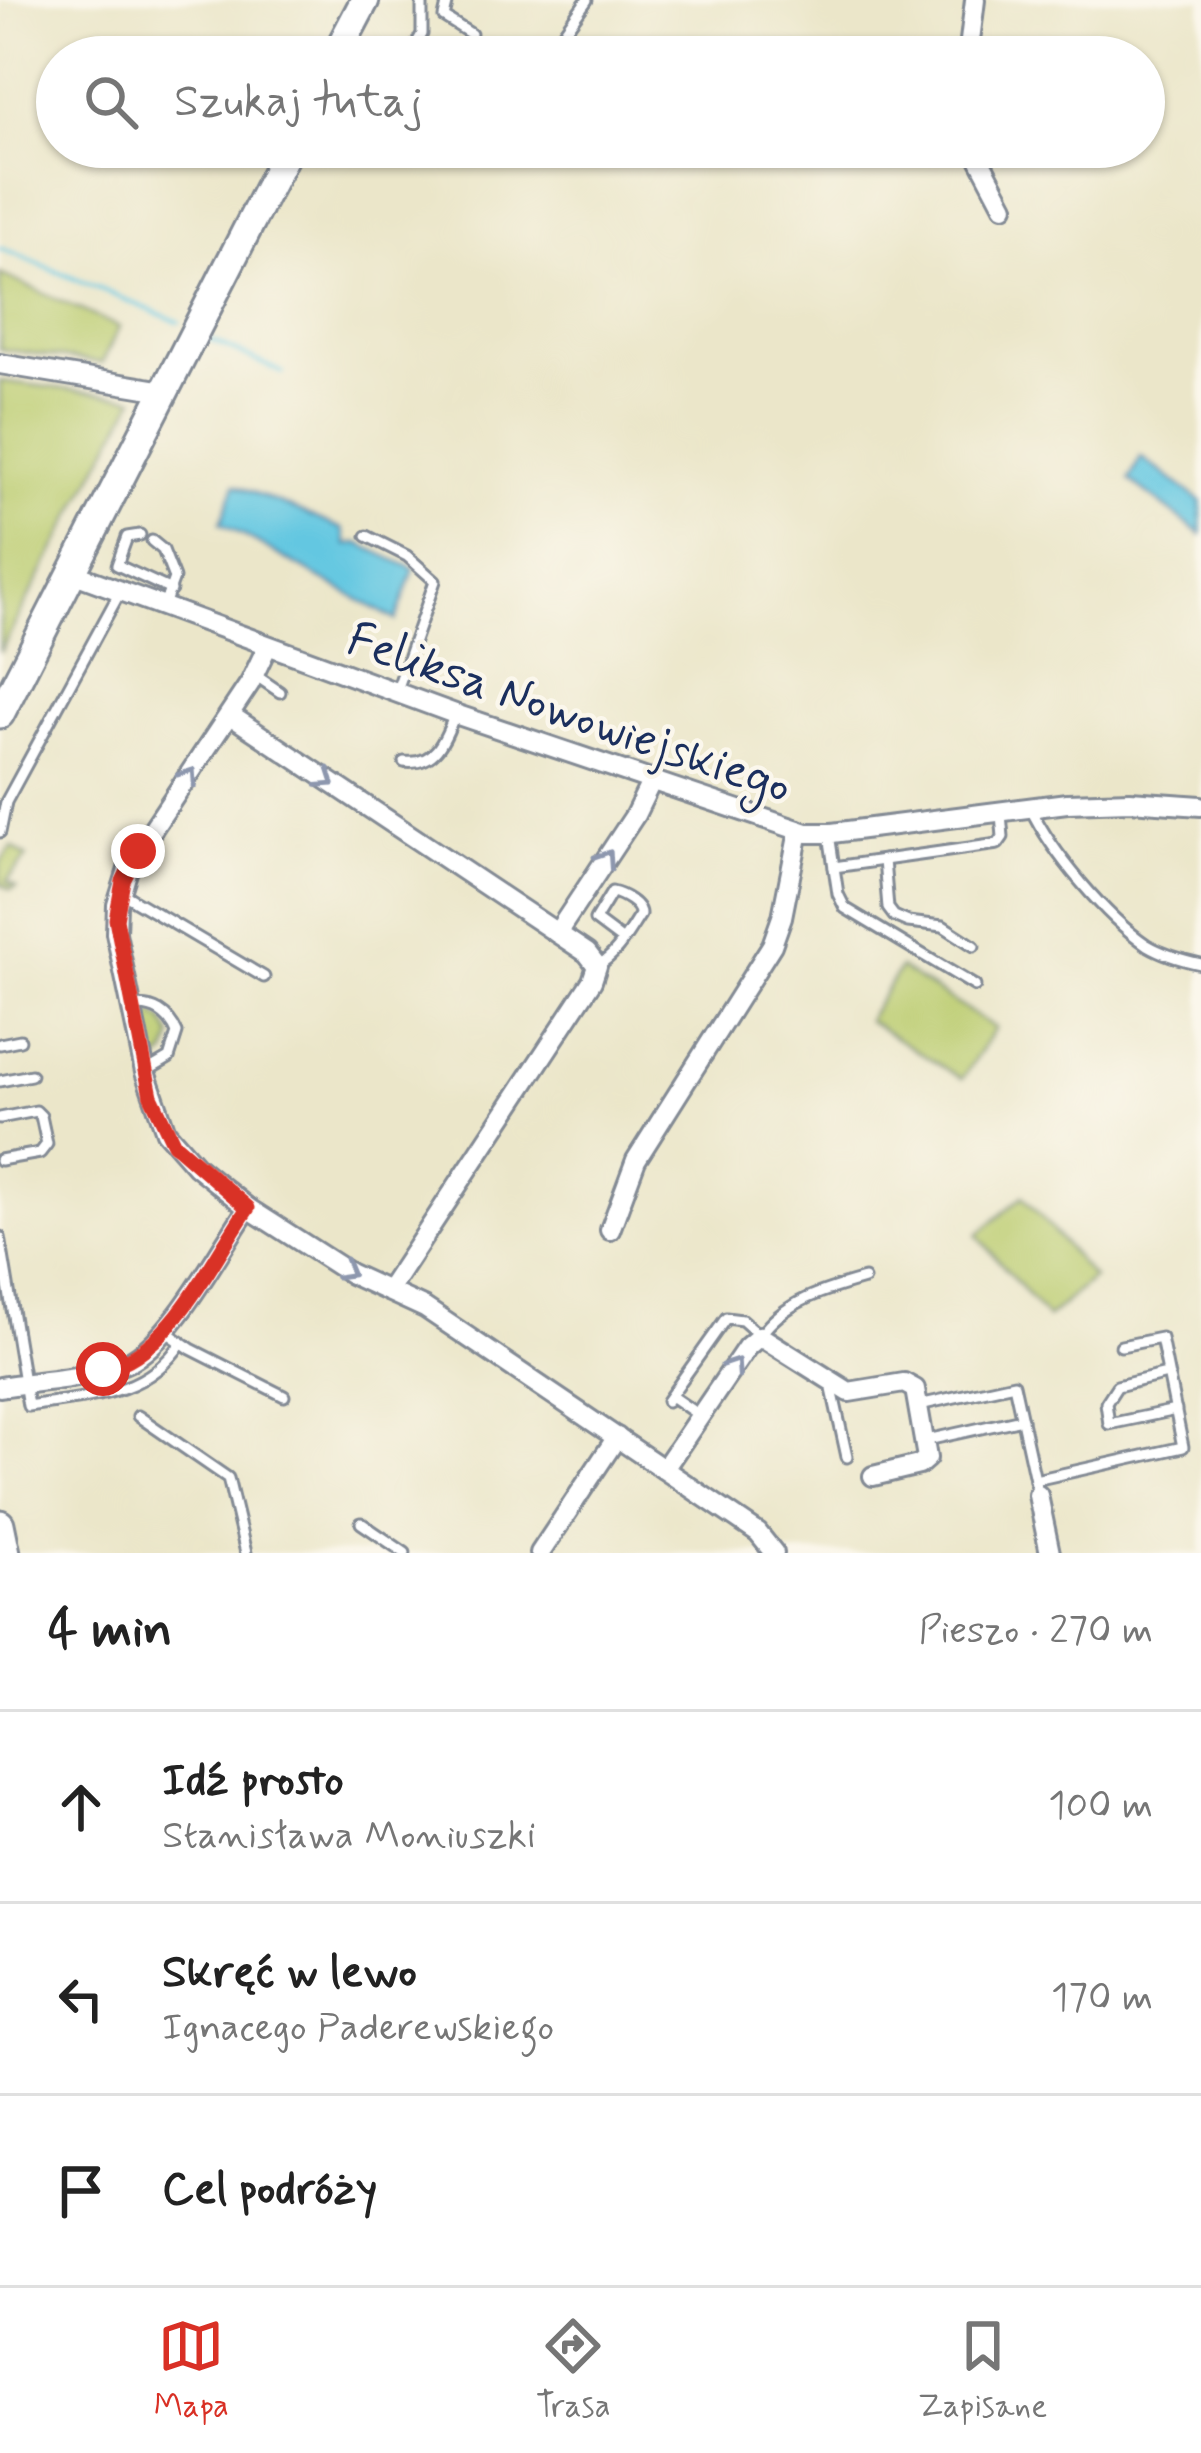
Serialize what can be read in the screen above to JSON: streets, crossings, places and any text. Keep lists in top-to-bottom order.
{
  "streets": {
    "street": ["Feliksa Nowowiejskiego"]
  },
  "page": {
    "search": "Szukaj tutaj",
    "heading": ["4 min", "Pieszo · 270 m"],
    "list": [
      ["Idź prosto", "Stanisława Moniuszki", "100 m"],
      ["Skręć w lewo", "Ignacego Paderewskiego", "170 m"],
      "Cel podróży"
    ],
    "nav": ["Mapa", "Trasa", "Zapisane"]
  }
}
